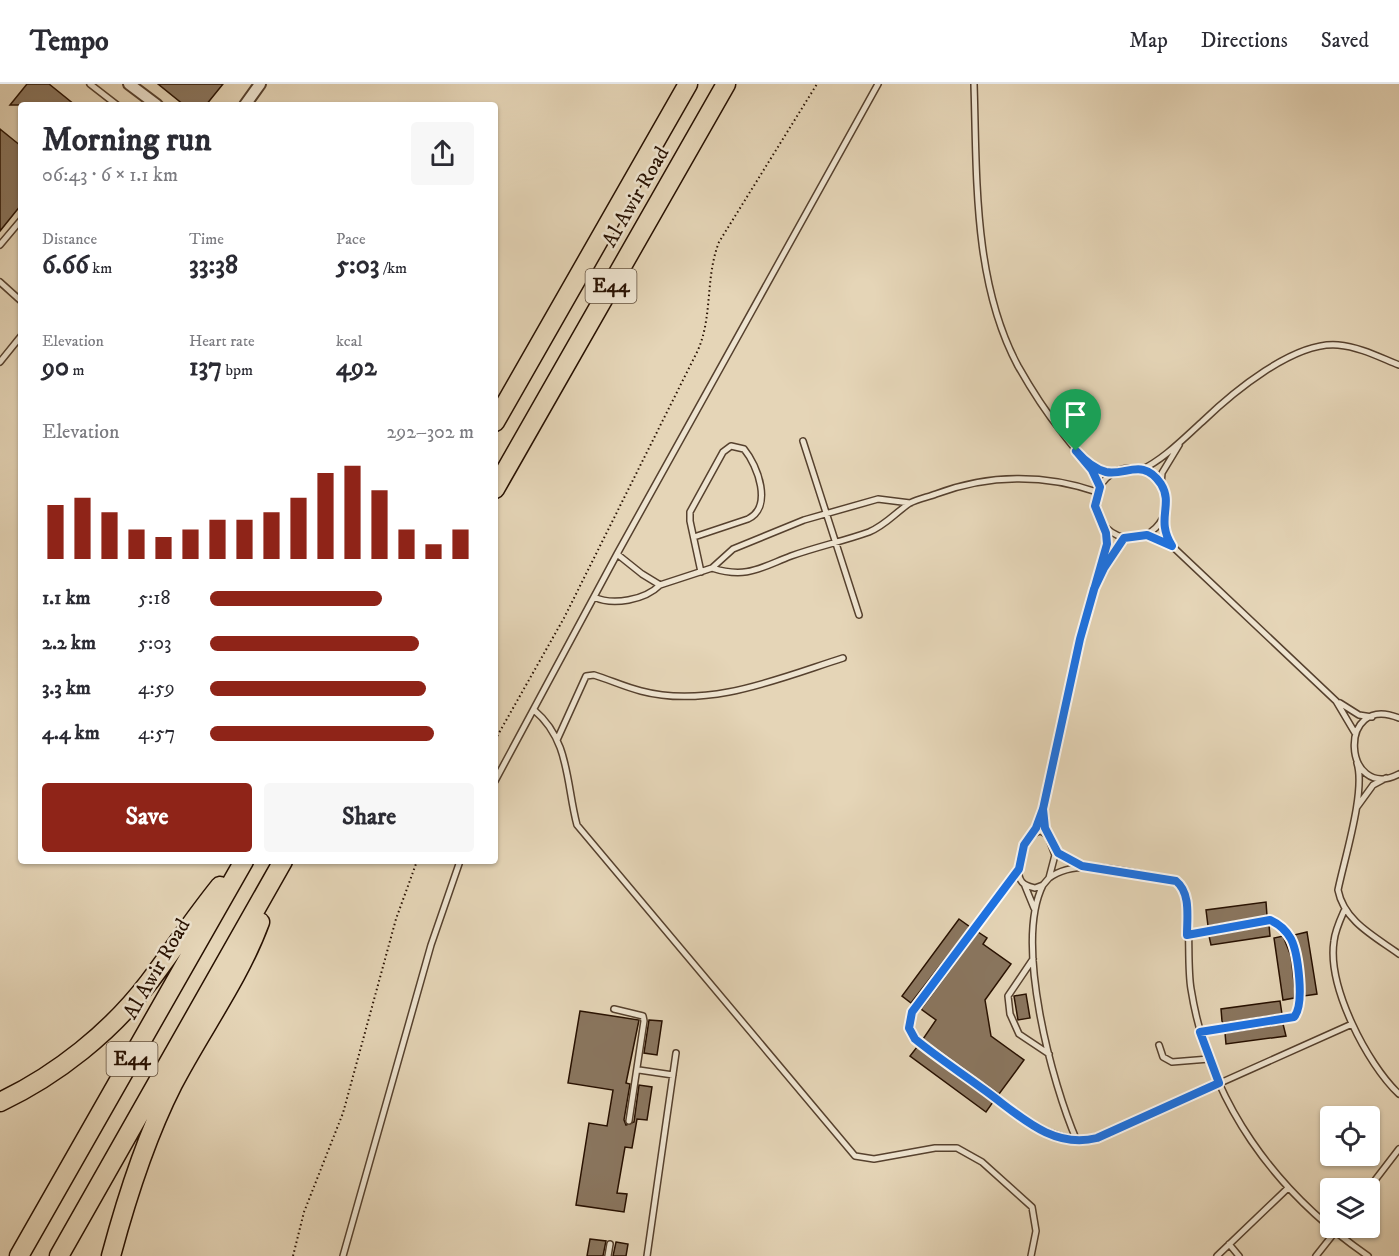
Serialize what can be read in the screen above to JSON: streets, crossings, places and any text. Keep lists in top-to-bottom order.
{
  "streets": {
    "highway": ["Al Awir Road", "E44"]
  },
  "page": {
    "header": "Tempo",
    "nav": ["Map", "Directions", "Saved"],
    "heading": ["Morning run", "06:43 · 6 × 1.1 km"],
    "stats": [
      ["Distance", "6.66 km"],
      ["Time", "33:38"],
      ["Pace", "5:03 /km"],
      ["Elevation", "90 m"],
      ["Heart rate", "137 bpm"],
      ["kcal", "492"]
    ],
    "chart": ["Elevation", "292–302 m"],
    "list": [
      {
        "name": "1.1 km",
        "note": "5:18"
      },
      {
        "name": "2.2 km",
        "note": "5:03"
      },
      {
        "name": "3.3 km",
        "note": "4:59"
      },
      {
        "name": "4.4 km",
        "note": "4:57"
      }
    ],
    "buttons": ["Save", "Share"]
  }
}
